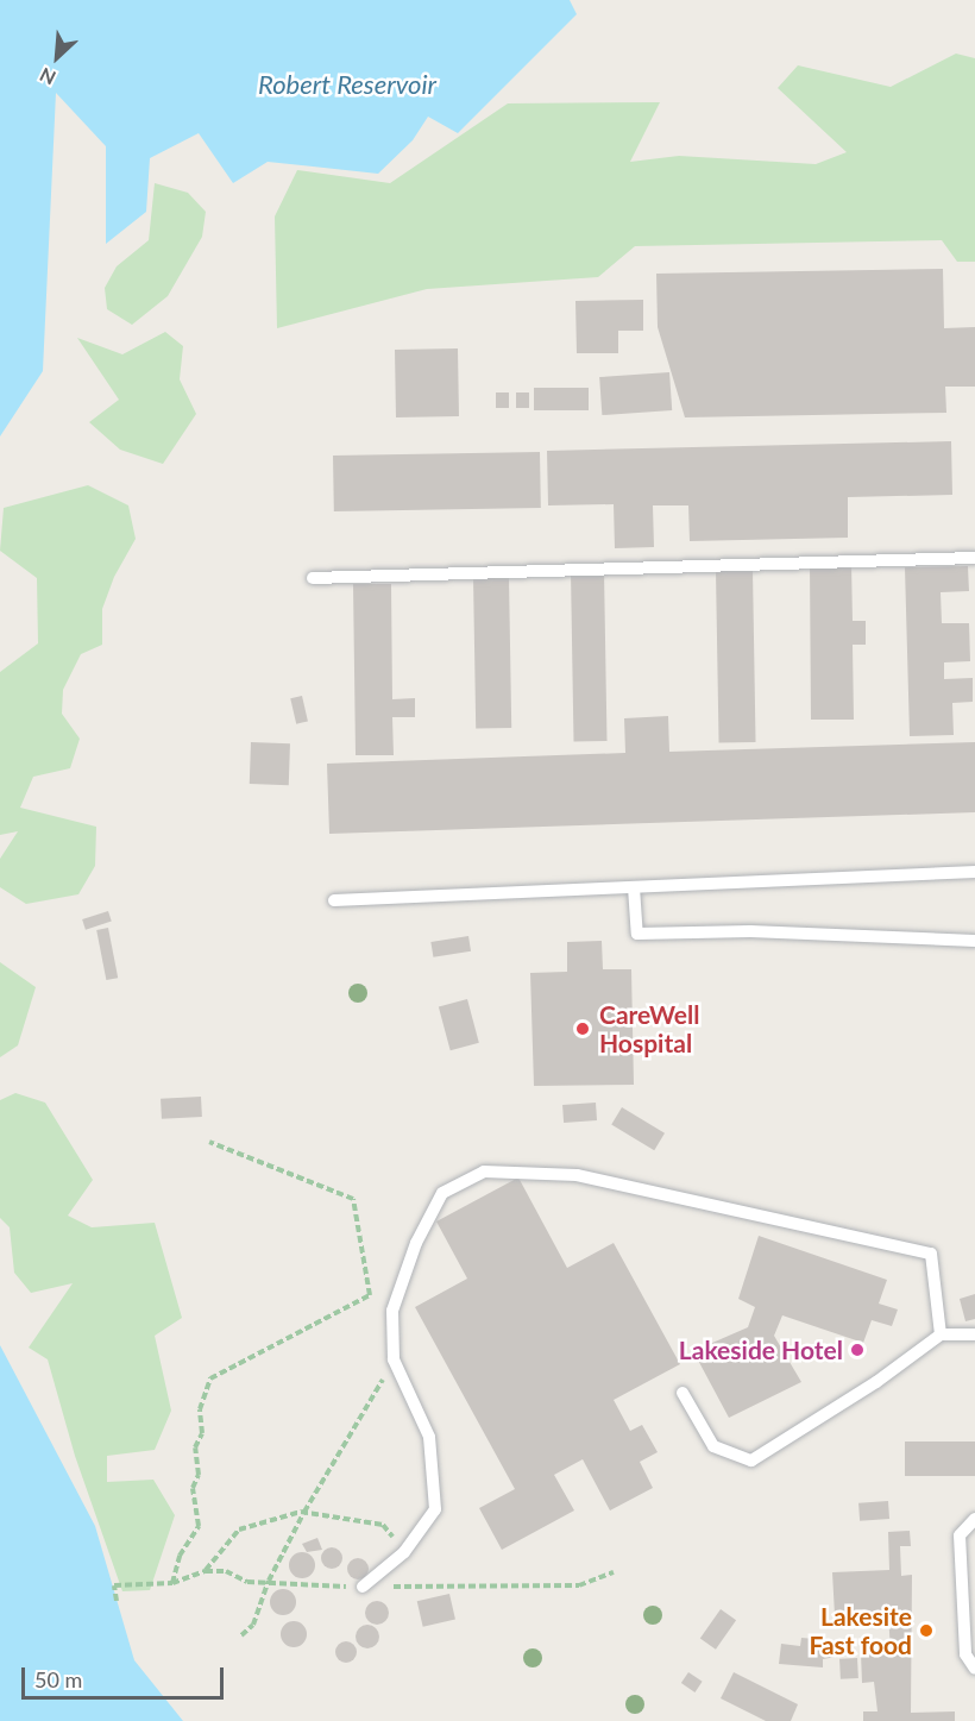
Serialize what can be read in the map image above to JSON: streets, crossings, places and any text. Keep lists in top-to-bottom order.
{
  "water": ["Robert Reservoir"],
  "places": ["CareWell Hospital", "Lakeside Hotel", "Lakesite Fast food"],
  "scale_bar": "50 m",
  "north": "bottom left"
}
